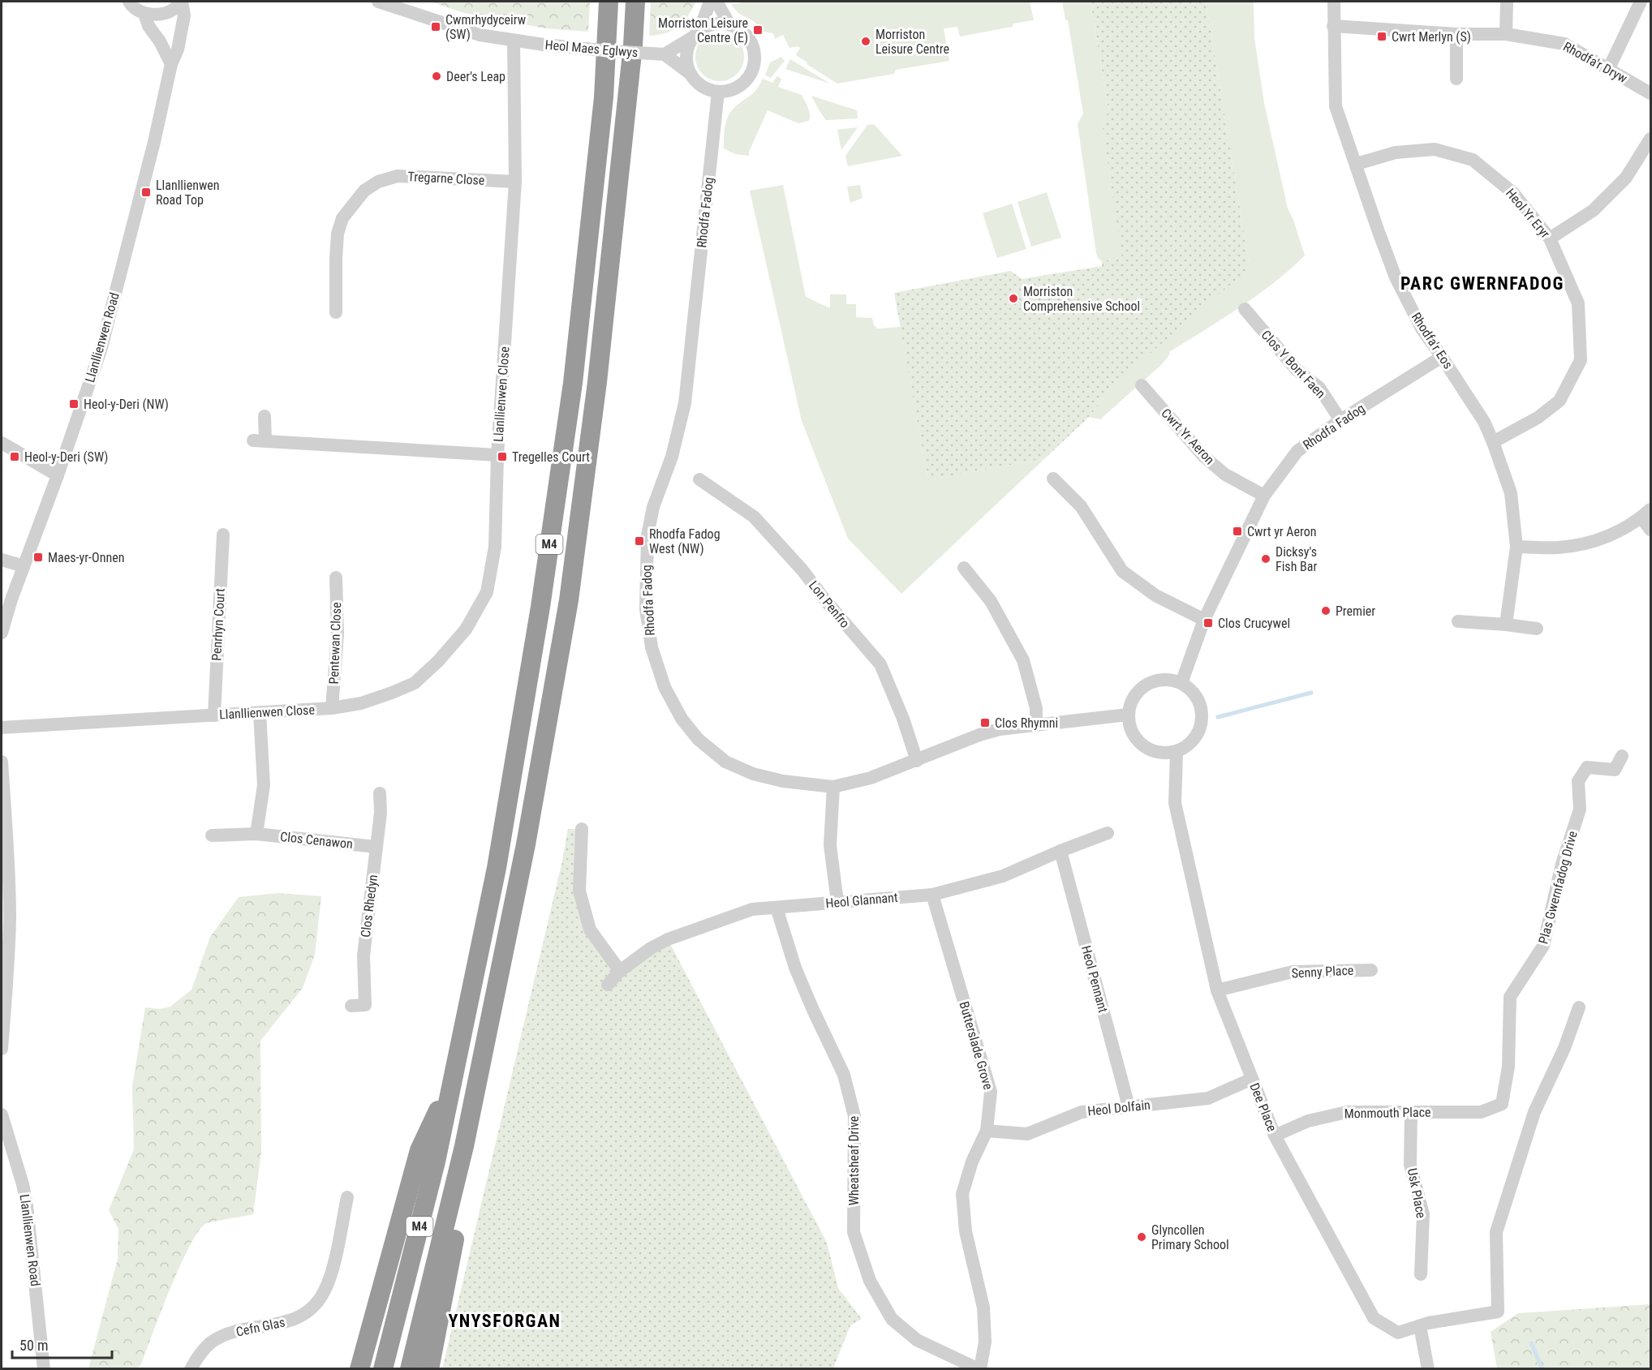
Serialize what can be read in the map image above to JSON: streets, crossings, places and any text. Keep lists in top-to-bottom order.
{
  "streets": {
    "highway": ["M4"],
    "street": [
      "Heol Maes Eglwys",
      "Rhodfa'r Dryw",
      "Tregarne Close",
      "Rhodfa Fadog",
      "Heol Yr Eryr",
      "Llanllienwen Road",
      "Rhodfa'r Eos",
      "Clos Y Bont Faen",
      "Llanllienwen Close",
      "Cwrt Yr Aeron",
      "Lon Penfro",
      "Penrhyn Court",
      "Pentewan Close",
      "Clos Cenawon",
      "Plas Gwernfadog Drive",
      "Heol Glannant",
      "Clos Rhedyn",
      "Senny Place",
      "Heol Pennant",
      "Butterslade Grove",
      "Dee Place",
      "Heol Dolfain",
      "Monmouth Place",
      "Wheatsheaf Drive",
      "Usk Place",
      "Cefn Glas"
    ]
  },
  "crossings": [
    ["Heol Maes Eglwys", "Llanllienwen Close"],
    ["Rhodfa'r Dryw", "Rhodfa'r Eos"],
    ["Tregarne Close", "Llanllienwen Close"],
    ["Rhodfa Fadog", "Rhodfa'r Eos"],
    ["Rhodfa Fadog", "Clos Y Bont Faen"],
    ["Rhodfa Fadog", "Cwrt Yr Aeron"],
    ["Rhodfa Fadog", "Lon Penfro"],
    ["Rhodfa Fadog", "Dee Place"],
    ["Heol Yr Eryr", "Rhodfa'r Eos"],
    ["Llanllienwen Close", "Penrhyn Court"],
    ["Llanllienwen Close", "Pentewan Close"],
    ["Clos Cenawon", "Clos Rhedyn"],
    ["Plas Gwernfadog Drive", "Monmouth Place"],
    ["Heol Glannant", "Heol Pennant"],
    ["Heol Glannant", "Butterslade Grove"],
    ["Heol Glannant", "Wheatsheaf Drive"],
    ["Senny Place", "Dee Place"],
    ["Heol Pennant", "Heol Dolfain"],
    ["Butterslade Grove", "Heol Dolfain"],
    ["Butterslade Grove", "Wheatsheaf Drive"],
    ["Dee Place", "Heol Dolfain"],
    ["Dee Place", "Monmouth Place"],
    ["Monmouth Place", "Usk Place"]
  ],
  "districts": ["PARC GWERNFADOG", "YNYSFORGAN"],
  "places": {
    "transit": [
      "Cwmrhydyceirw (SW)",
      "Morriston Leisure Centre (E)",
      "Cwrt Merlyn (S)",
      "Llanllienwen Road Top",
      "Heol-y-Deri (NW)",
      "Heol-y-Deri (SW)",
      "Tregelles Court",
      "Cwrt yr Aeron",
      "Rhodfa Fadog West (NW)",
      "Maes-yr-Onnen",
      "Clos Crucywel",
      "Clos Rhymni"
    ],
    "other": [
      "Morriston Leisure Centre",
      "Deer's Leap",
      "Morriston Comprehensive School",
      "Dicksy's Fish Bar",
      "Premier",
      "Glyncollen Primary School"
    ]
  },
  "scale_bar": "50 m"
}
